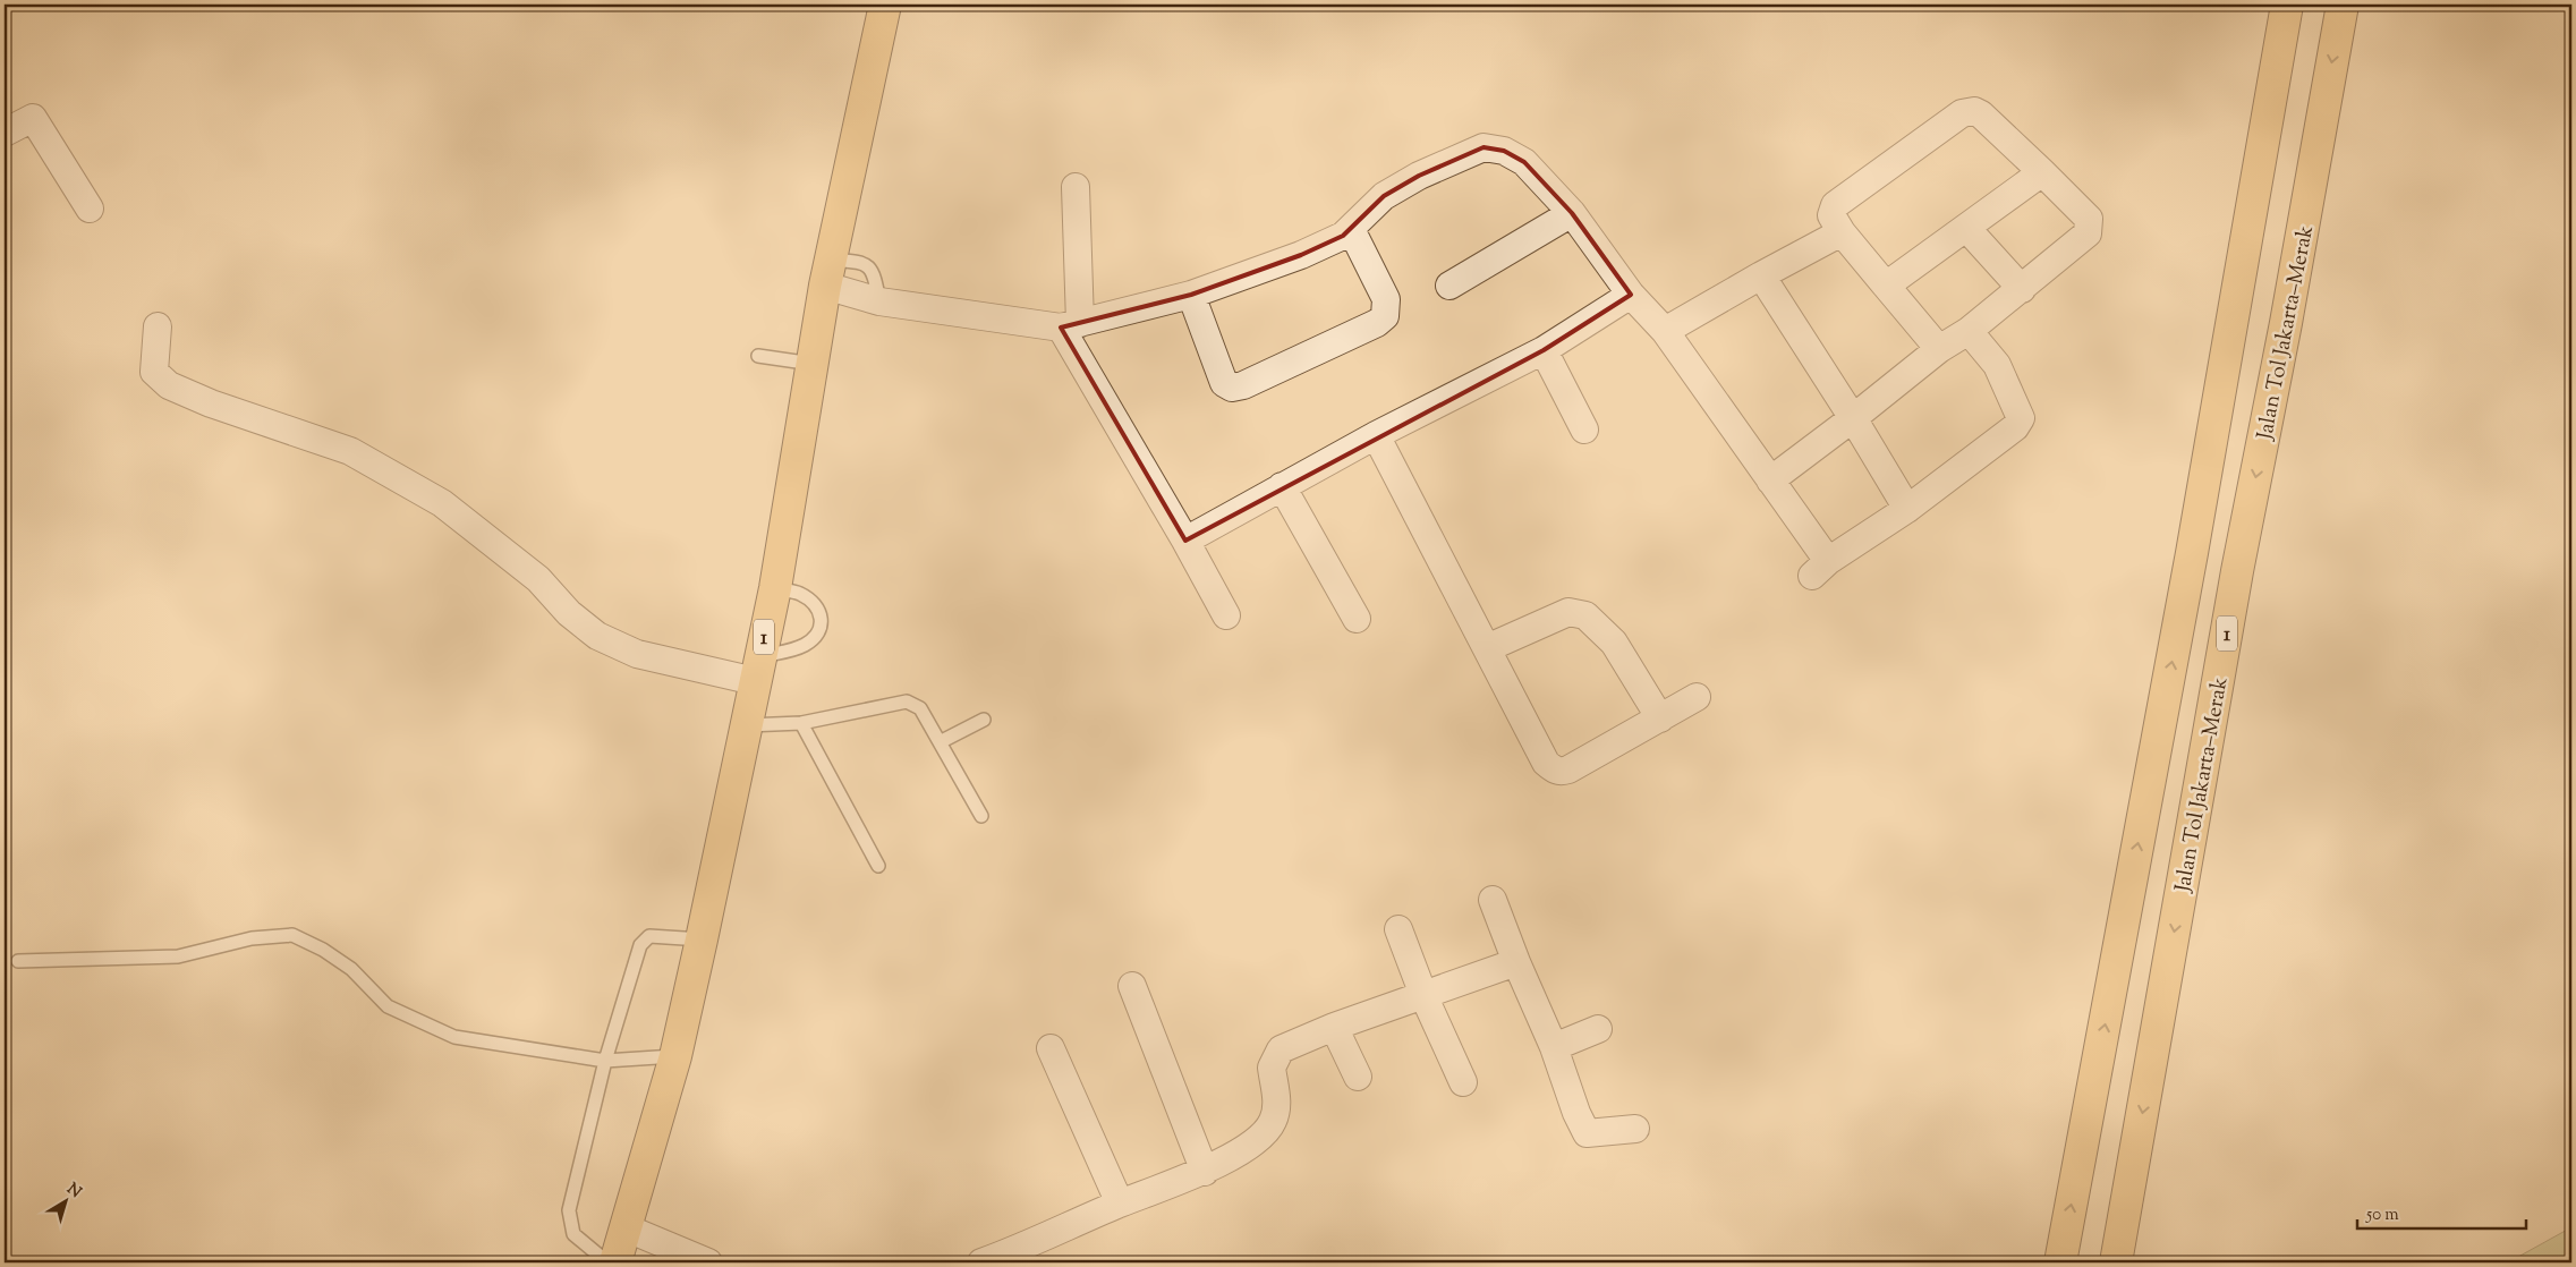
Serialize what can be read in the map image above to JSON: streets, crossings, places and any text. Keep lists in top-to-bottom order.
{
  "streets": {
    "highway": ["Jalan Tol Jakarta–Merak", "1"]
  },
  "scale_bar": "50 m",
  "north": "top right"
}
